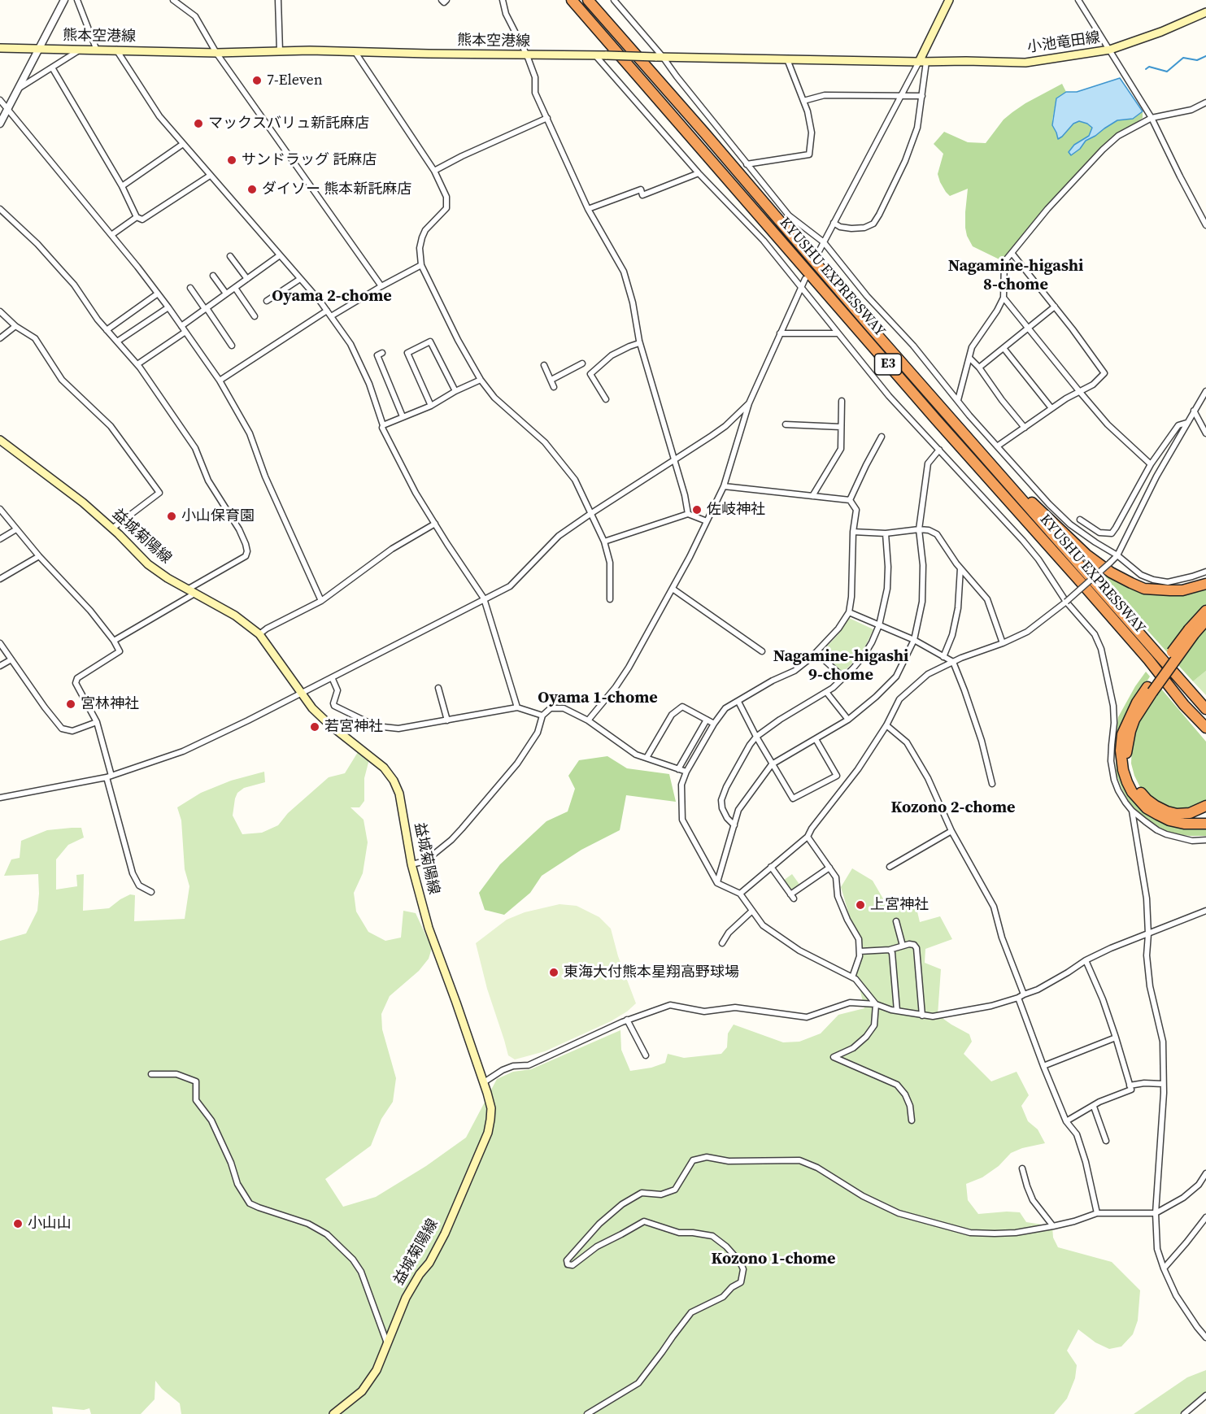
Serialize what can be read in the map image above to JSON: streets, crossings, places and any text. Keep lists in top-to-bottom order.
{
  "streets": {
    "highway": ["KYUSHU EXPRESSWAY", "E3"],
    "main road": ["熊本空港線", "小池竜田線", "益城菊陽線"]
  },
  "crossings": [
    ["熊本空港線", "小池竜田線"]
  ],
  "districts": [
    "Nagamine-higashi 8-chome",
    "Oyama 2-chome",
    "Nagamine-higashi 9-chome",
    "Oyama 1-chome",
    "Kozono 2-chome",
    "Kozono 1-chome"
  ],
  "places": [
    "7-Eleven",
    "マックスバリュ新託麻店",
    "サンドラッグ 託麻店",
    "ダイソー 熊本新託麻店",
    "佐岐神社",
    "小山保育園",
    "宮林神社",
    "若宮神社",
    "上宮神社",
    "東海大付熊本星翔高野球場",
    "小山山"
  ]
}
